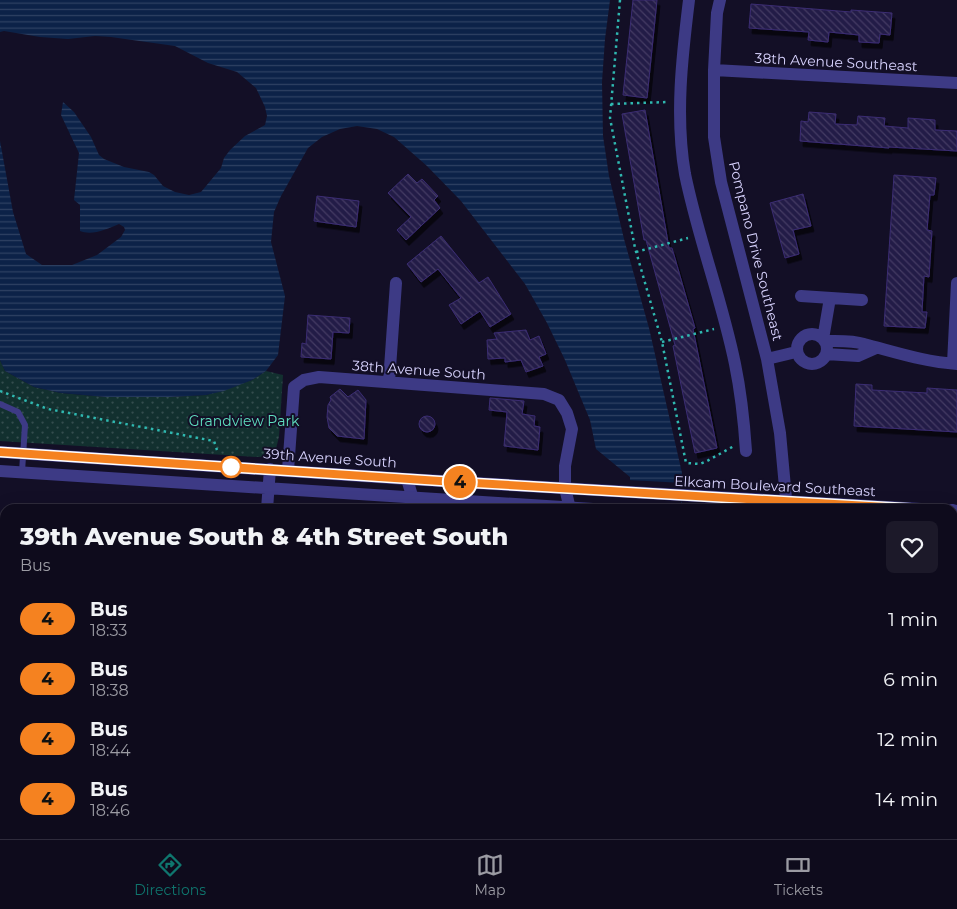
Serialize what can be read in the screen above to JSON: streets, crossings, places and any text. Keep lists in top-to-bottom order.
{
  "streets": {
    "street": [
      "38th Avenue Southeast",
      "Pompano Drive Southeast",
      "38th Avenue South",
      "39th Avenue South",
      "Elkcam Boulevard Southeast"
    ]
  },
  "crossings": [
    ["38th Avenue Southeast", "Pompano Drive Southeast"],
    ["38th Avenue South", "39th Avenue South"],
    ["39th Avenue South", "Elkcam Boulevard Southeast"]
  ],
  "parks": ["Grandview Park"],
  "lines": ["bus line 4"],
  "page": {
    "on_map": "4",
    "heading": ["39th Avenue South & 4th Street South", "Bus"],
    "list": [
      {
        "mark": "4",
        "name": "Bus",
        "note": "18:33",
        "value": "1 min"
      },
      {
        "mark": "4",
        "name": "Bus",
        "note": "18:38",
        "value": "6 min"
      },
      {
        "mark": "4",
        "name": "Bus",
        "note": "18:44",
        "value": "12 min"
      },
      {
        "mark": "4",
        "name": "Bus",
        "note": "18:46",
        "value": "14 min"
      }
    ],
    "tabs": ["Directions", "Map", "Tickets"]
  }
}
